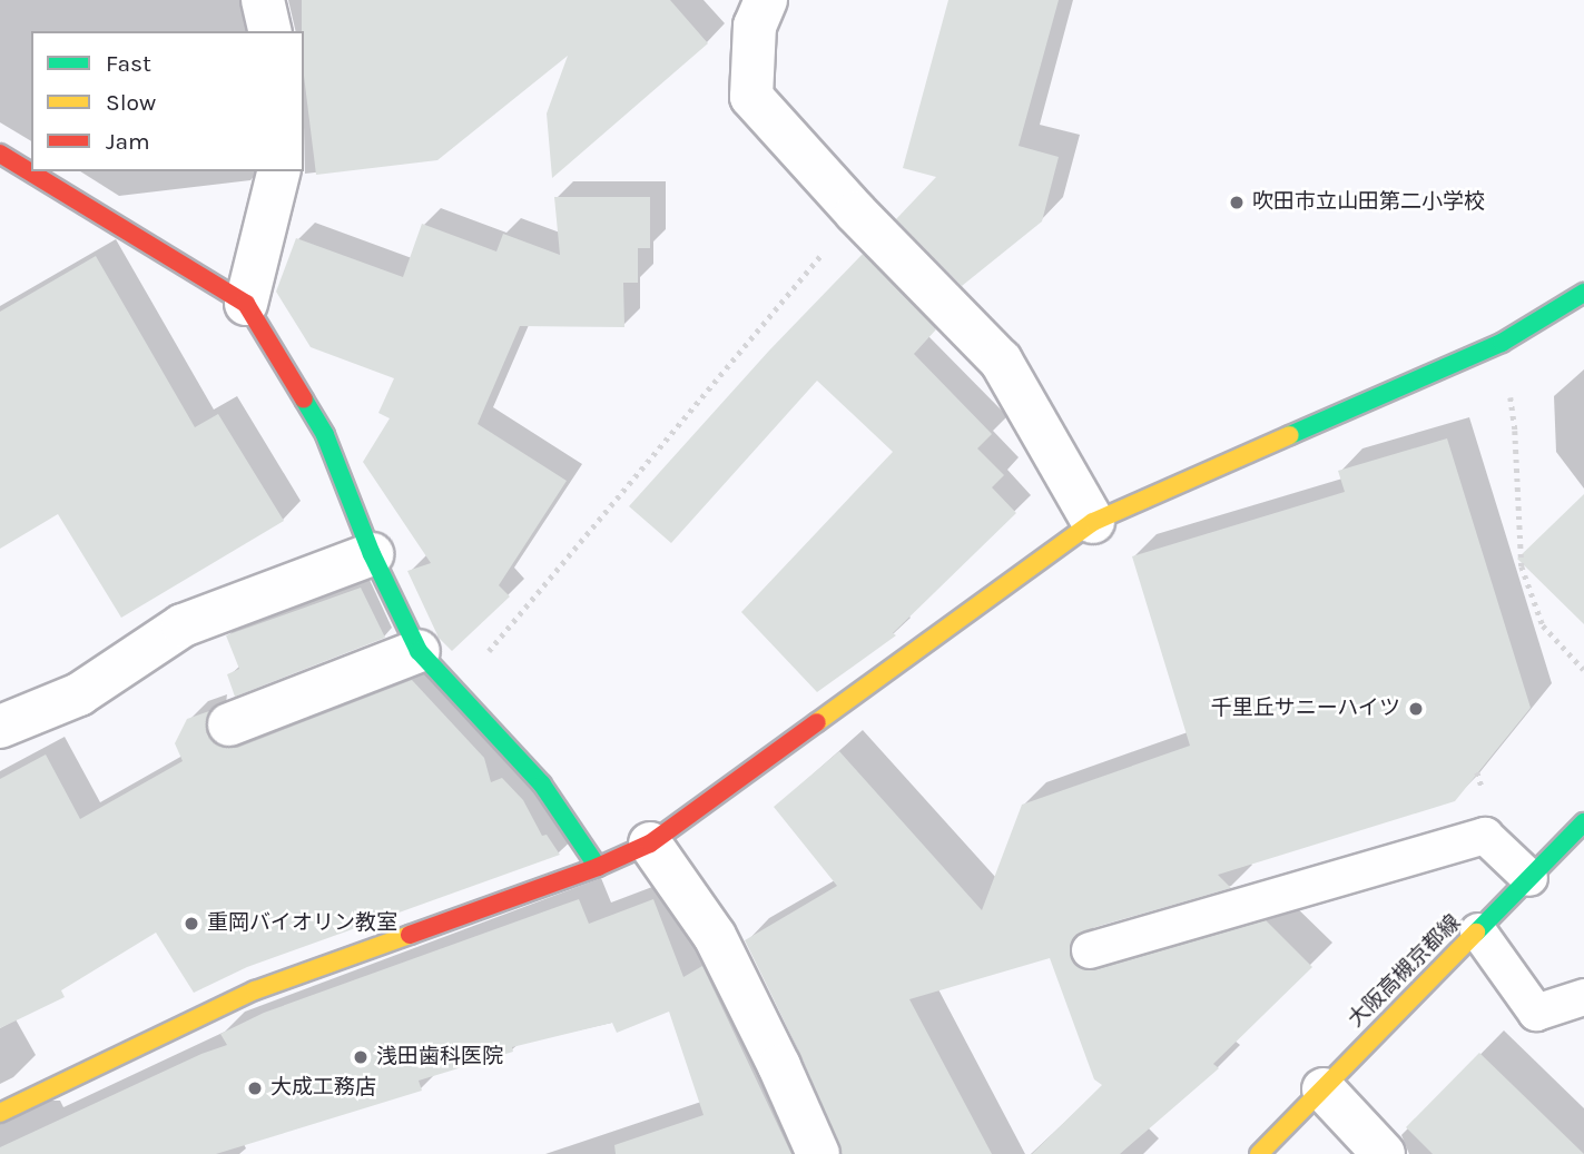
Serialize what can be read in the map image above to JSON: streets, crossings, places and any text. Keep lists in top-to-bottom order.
{
  "streets": {
    "street": ["大阪高槻京都線"]
  },
  "places": [
    "吹田市立山田第二小学校",
    "千里丘サニーハイツ",
    "重岡バイオリン教室",
    "浅田歯科医院",
    "大成工務店"
  ],
  "legend": ["Fast", "Slow", "Jam"]
}
